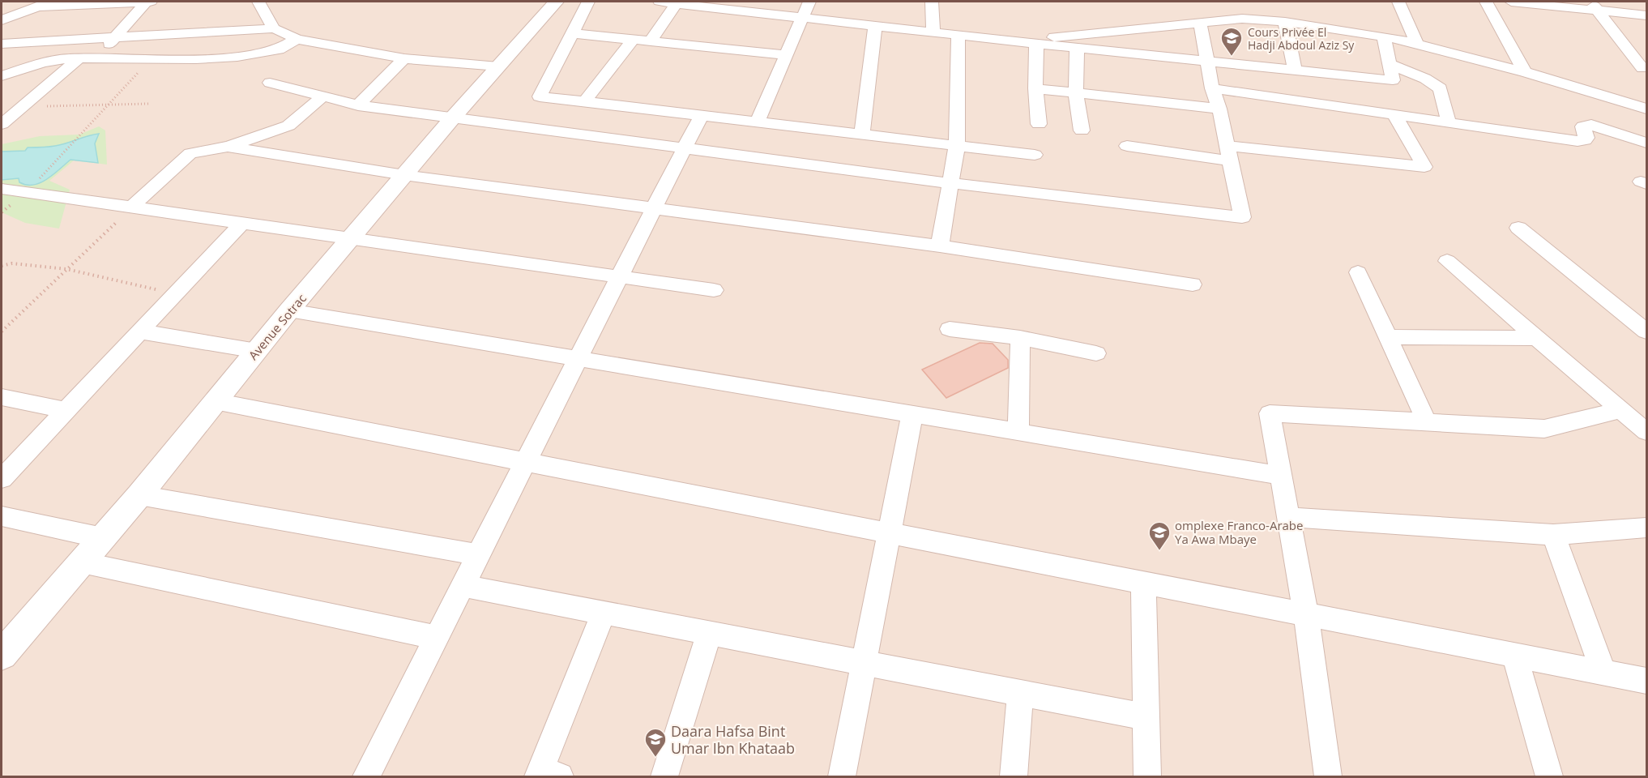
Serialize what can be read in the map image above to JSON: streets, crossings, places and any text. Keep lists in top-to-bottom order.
{
  "streets": {
    "street": ["Avenue Sotrac"]
  },
  "places": {
    "school or university": ["Cours Privée El Hadji Abdoul Aziz Sy", "omplexe Franco-Arabe Ya Awa Mbaye", "Daara Hafsa Bint Umar Ibn Khataab"]
  }
}
